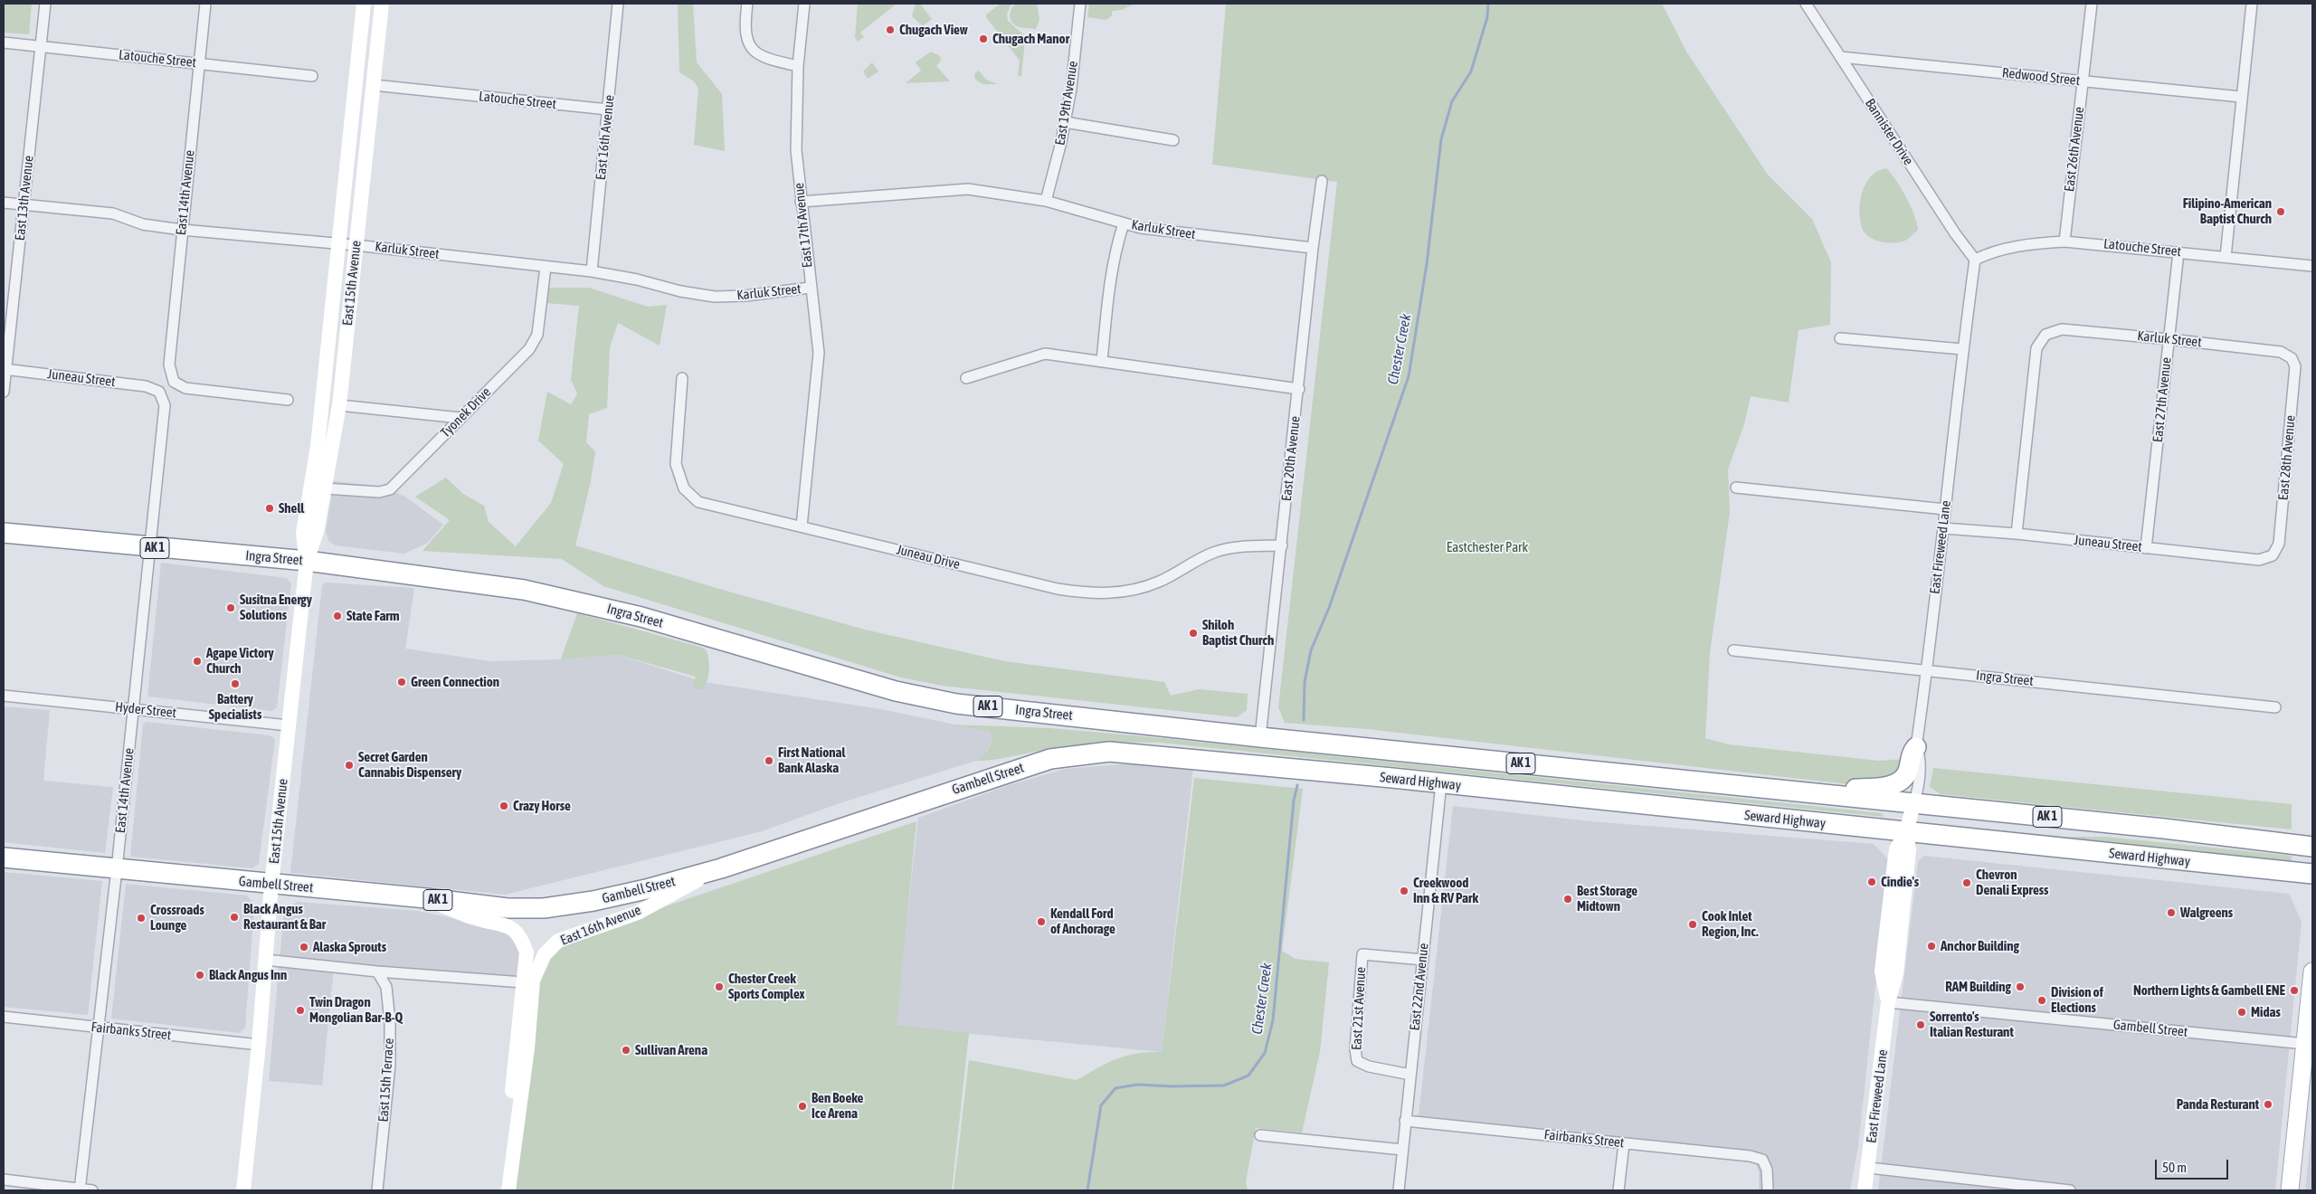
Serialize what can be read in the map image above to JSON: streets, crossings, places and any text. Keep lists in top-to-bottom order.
{
  "streets": {
    "highway": [
      "AK 1",
      "Ingra Street",
      "Gambell Street",
      "Seward Highway"
    ],
    "main road": ["East 16th Avenue", "East 15th Avenue", "East Fireweed Lane"],
    "street": [
      "Latouche Street",
      "Redwood Street",
      "East 19th Avenue",
      "Bannister Drive",
      "East 26th Avenue",
      "East 14th Avenue",
      "East 13th Avenue",
      "East 17th Avenue",
      "Karluk Street",
      "Juneau Street",
      "East 27th Avenue",
      "Tyonek Drive",
      "East 28th Avenue",
      "East 20th Avenue",
      "Juneau Drive",
      "Hyder Street",
      "East 22nd Avenue",
      "East 21st Avenue",
      "Fairbanks Street",
      "East 15th Terrace"
    ]
  },
  "crossings": [
    ["Latouche Street", "Bannister Drive"],
    ["Latouche Street", "East 16th Avenue"],
    ["Latouche Street", "East 26th Avenue"],
    ["Latouche Street", "East 14th Avenue"],
    ["Latouche Street", "East 13th Avenue"],
    ["Latouche Street", "East 15th Avenue"],
    ["Latouche Street", "East 27th Avenue"],
    ["Latouche Street", "East Fireweed Lane"],
    ["Redwood Street", "Bannister Drive"],
    ["Redwood Street", "East 26th Avenue"],
    ["East 19th Avenue", "Karluk Street"],
    ["Bannister Drive", "East Fireweed Lane"],
    ["East 16th Avenue", "Karluk Street"],
    ["East 16th Avenue", "Gambell Street"],
    ["East 14th Avenue", "Karluk Street"],
    ["East 14th Avenue", "Juneau Street"],
    ["East 14th Avenue", "Ingra Street"],
    ["East 14th Avenue", "Hyder Street"],
    ["East 14th Avenue", "Gambell Street"],
    ["East 14th Avenue", "Fairbanks Street"],
    ["East 13th Avenue", "Karluk Street"],
    ["East 13th Avenue", "Juneau Street"],
    ["East 17th Avenue", "Karluk Street"],
    ["East 17th Avenue", "Juneau Drive"],
    ["Karluk Street", "East 15th Avenue"],
    ["Karluk Street", "Juneau Street"],
    ["Karluk Street", "East 27th Avenue"],
    ["Karluk Street", "Tyonek Drive"],
    ["Karluk Street", "East 28th Avenue"],
    ["Karluk Street", "East 20th Avenue"],
    ["East 15th Avenue", "Tyonek Drive"],
    ["East 15th Avenue", "Ingra Street"],
    ["East 15th Avenue", "Hyder Street"],
    ["East 15th Avenue", "Gambell Street"],
    ["East 15th Avenue", "Fairbanks Street"],
    ["Juneau Street", "East 27th Avenue"],
    ["Juneau Street", "East 28th Avenue"],
    ["Juneau Street", "East Fireweed Lane"],
    ["East 20th Avenue", "Juneau Drive"],
    ["East 20th Avenue", "Ingra Street"],
    ["East 20th Avenue", "Seward Highway"],
    ["East Fireweed Lane", "Ingra Street"],
    ["East Fireweed Lane", "Gambell Street"],
    ["East Fireweed Lane", "Seward Highway"],
    ["Ingra Street", "Seward Highway"],
    ["Gambell Street", "Seward Highway"],
    ["Seward Highway", "East 22nd Avenue"],
    ["East 22nd Avenue", "East 21st Avenue"],
    ["East 22nd Avenue", "Fairbanks Street"]
  ],
  "water": ["Chester Creek"],
  "parks": ["Eastchester Park"],
  "places": [
    "Chugach View",
    "Chugach Manor",
    "Filipino-American Baptist Church",
    "Shell",
    "Susitna Energy Solutions",
    "State Farm",
    "Shiloh Baptist Church",
    "Agape Victory Church",
    "Green Connection",
    "Battery Specialists",
    "First National Bank Alaska",
    "Secret Garden Cannabis Dispensery",
    "Crazy Horse",
    "Cindie's",
    "Chevron Denali Express",
    "Creekwood Inn & RV Park",
    "Best Storage Midtown",
    "Walgreens",
    "Black Angus Restaurant & Bar",
    "Crossroads Lounge",
    "Kendall Ford of Anchorage",
    "Cook Inlet Region, Inc.",
    "Anchor Building",
    "Alaska Sprouts",
    "Black Angus Inn",
    "Chester Creek Sports Complex",
    "RAM Building",
    "Northern Lights & Gambell ENE",
    "Division of Elections",
    "Twin Dragon Mongolian Bar-B-Q",
    "Midas",
    "Sorrento's Italian Resturant",
    "Sullivan Arena",
    "Panda Resturant",
    "Ben Boeke Ice Arena"
  ],
  "scale_bar": "50 m"
}
